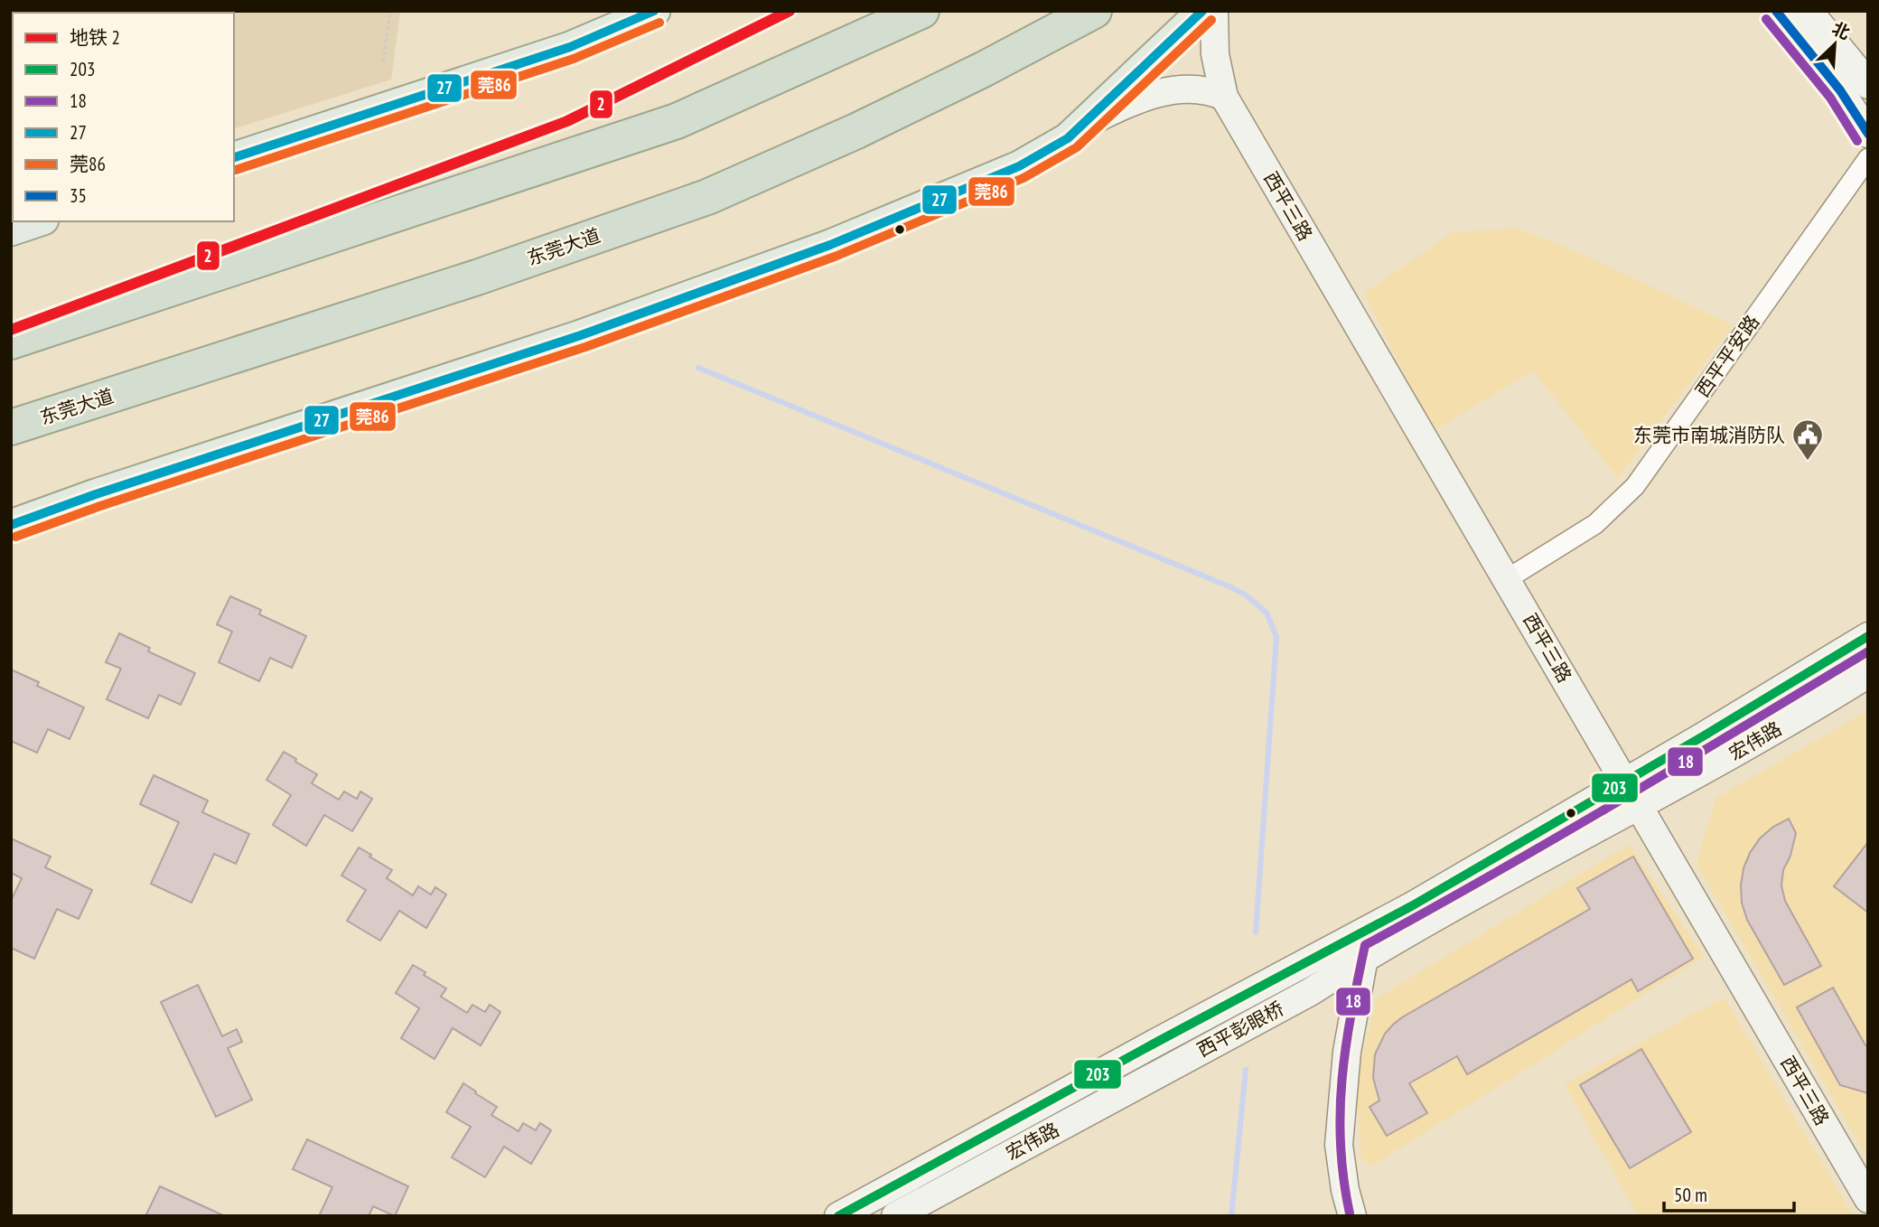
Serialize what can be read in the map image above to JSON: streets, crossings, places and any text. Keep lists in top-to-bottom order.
{
  "streets": {
    "highway": ["东莞大道"],
    "street": [
      "西平三路",
      "西平平安路",
      "宏伟路",
      "西平彭眼桥"
    ]
  },
  "crossings": [
    ["西平三路", "西平平安路"],
    ["西平三路", "宏伟路"],
    ["宏伟路", "西平彭眼桥"]
  ],
  "places": {
    "public building": ["东莞市南城消防队"]
  },
  "lines": [
    "metro line 2",
    "transit line 27",
    "transit line 35",
    "transit line 18",
    "transit line 莞86",
    "transit line 203"
  ],
  "legend": [
    "地铁 2",
    "203",
    "18",
    "27",
    "莞86",
    "35"
  ],
  "scale_bar": "50 m",
  "north": "top right"
}
